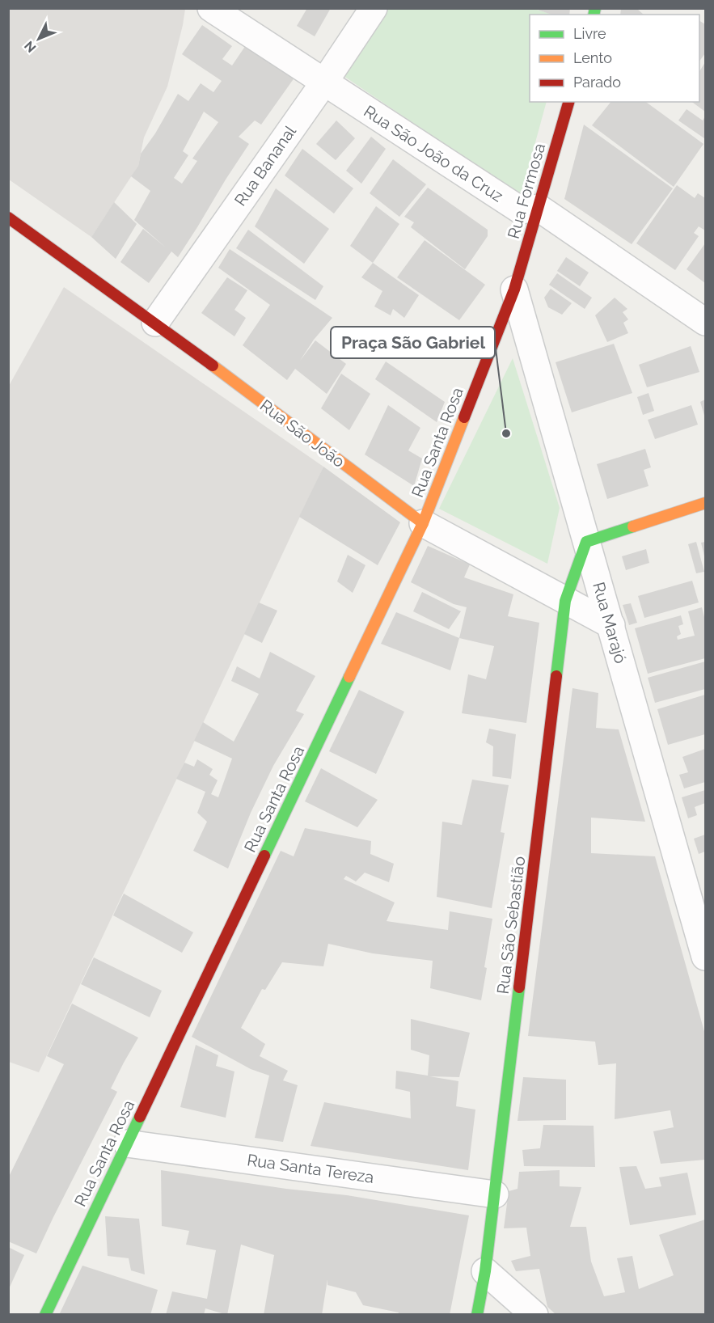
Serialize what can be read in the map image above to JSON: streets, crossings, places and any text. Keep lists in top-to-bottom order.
{
  "streets": {
    "street": [
      "Rua São João da Cruz",
      "Rua Bananal",
      "Rua Formosa",
      "Rua São João",
      "Rua Santa Rosa",
      "Rua Marajó",
      "Rua São Sebastião",
      "Rua Santa Tereza"
    ]
  },
  "crossings": [
    ["Rua São João da Cruz", "Rua Bananal"],
    ["Rua São João da Cruz", "Rua Formosa"],
    ["Rua Bananal", "Rua São João"],
    ["Rua Formosa", "Rua Santa Rosa"],
    ["Rua Formosa", "Rua Marajó"],
    ["Rua São João", "Rua Santa Rosa"],
    ["Rua São João", "Rua Marajó"],
    ["Rua São João", "Rua São Sebastião"],
    ["Rua Santa Rosa", "Rua Marajó"],
    ["Rua Santa Rosa", "Rua Santa Tereza"],
    ["Rua Marajó", "Rua São Sebastião"],
    ["Rua São Sebastião", "Rua Santa Tereza"]
  ],
  "places": ["Praça São Gabriel"],
  "legend": ["Livre", "Lento", "Parado"],
  "north": "bottom left"
}
